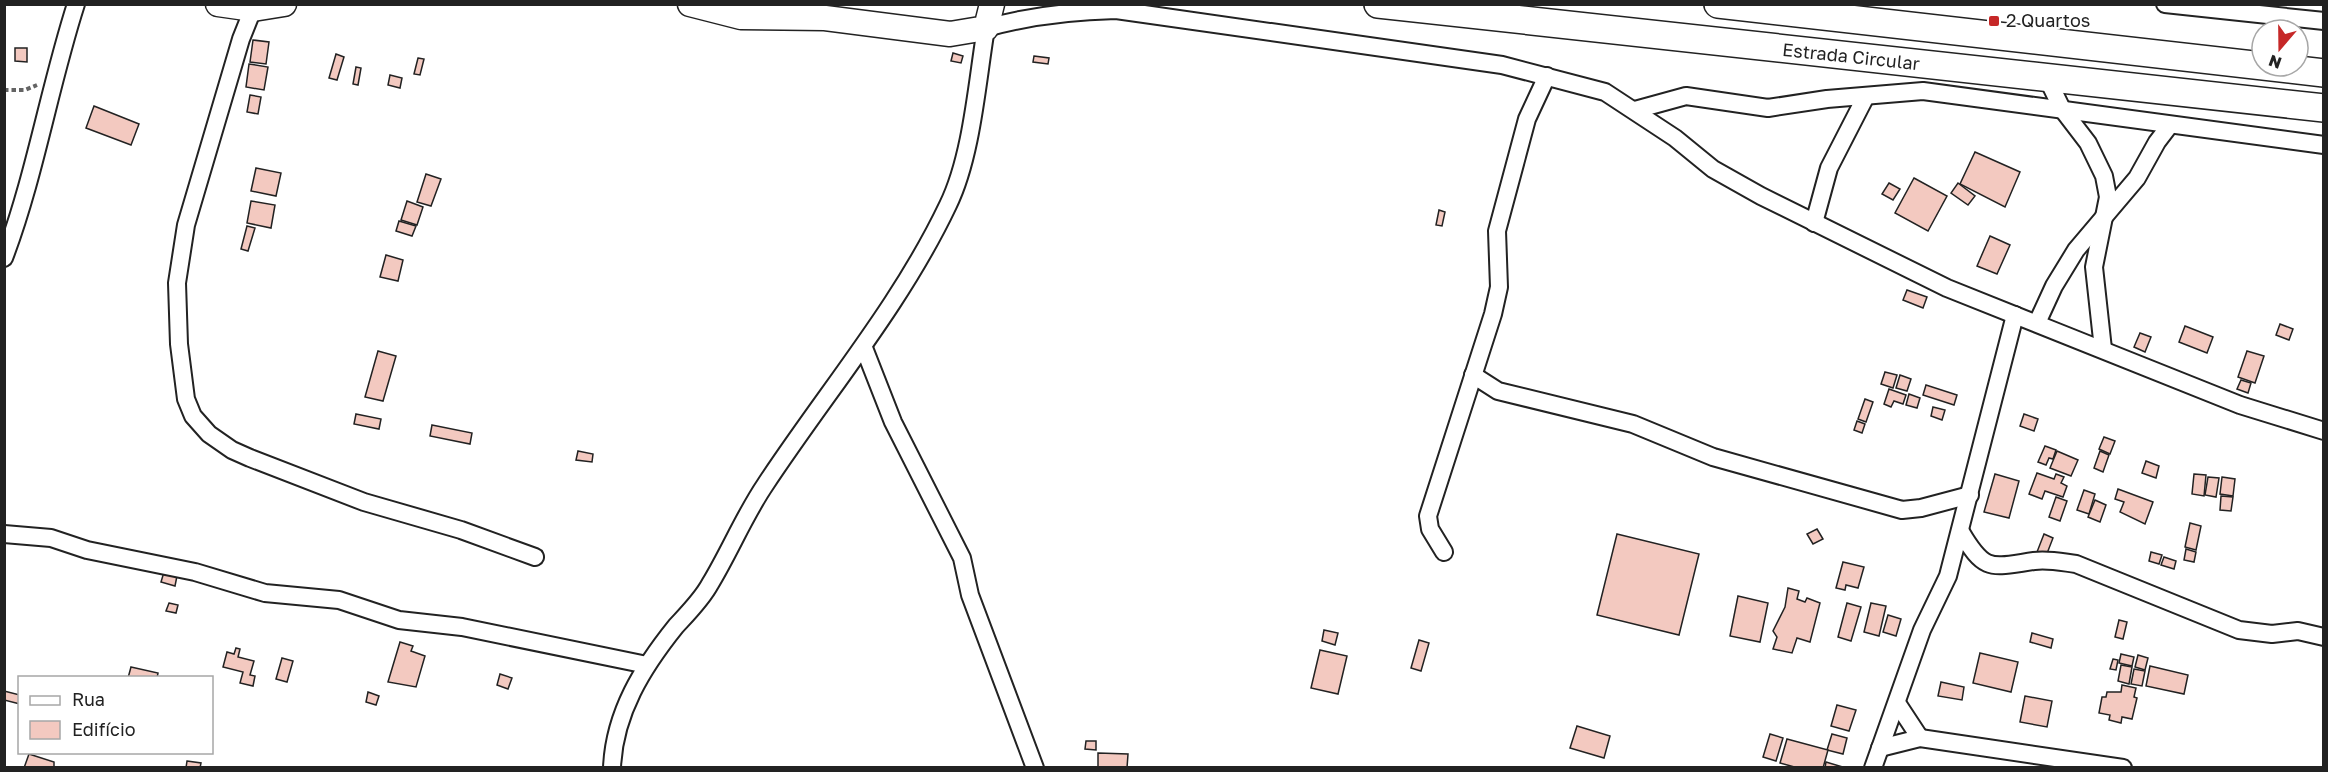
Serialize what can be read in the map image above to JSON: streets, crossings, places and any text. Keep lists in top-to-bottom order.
{
  "streets": {
    "main road": ["Estrada Circular"]
  },
  "places": {
    "transit": ["2 Quartos"]
  },
  "legend": ["Rua", "Edifício"],
  "north": "bottom"
}
